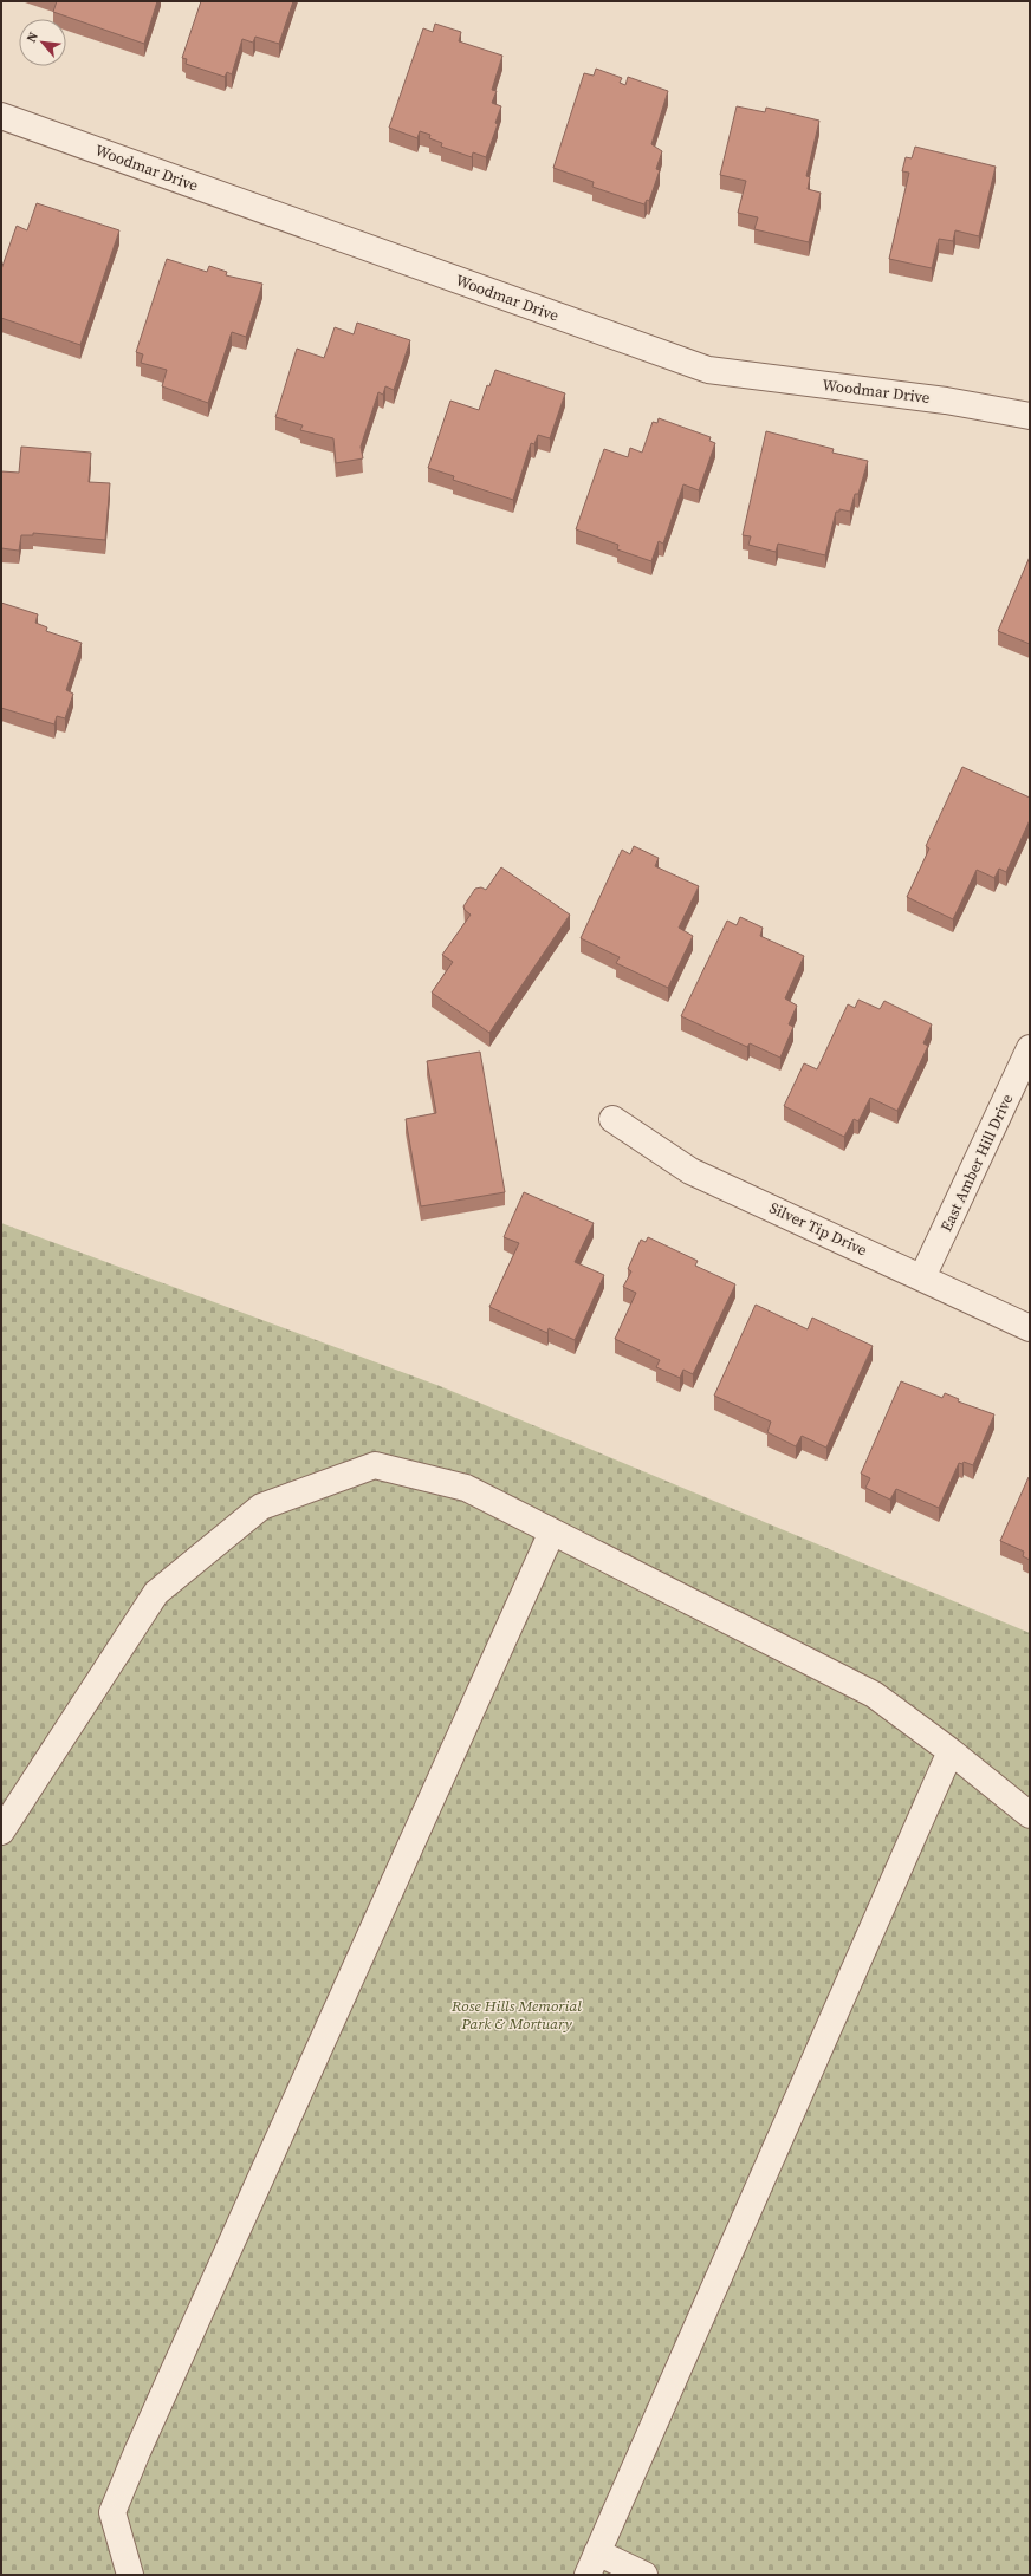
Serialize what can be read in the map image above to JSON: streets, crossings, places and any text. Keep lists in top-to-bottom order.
{
  "streets": {
    "street": ["Woodmar Drive", "East Amber Hill Drive", "Silver Tip Drive"]
  },
  "crossings": [
    ["East Amber Hill Drive", "Silver Tip Drive"]
  ],
  "parks": ["Rose Hills Memorial Park & Mortuary"],
  "north": "top left"
}
